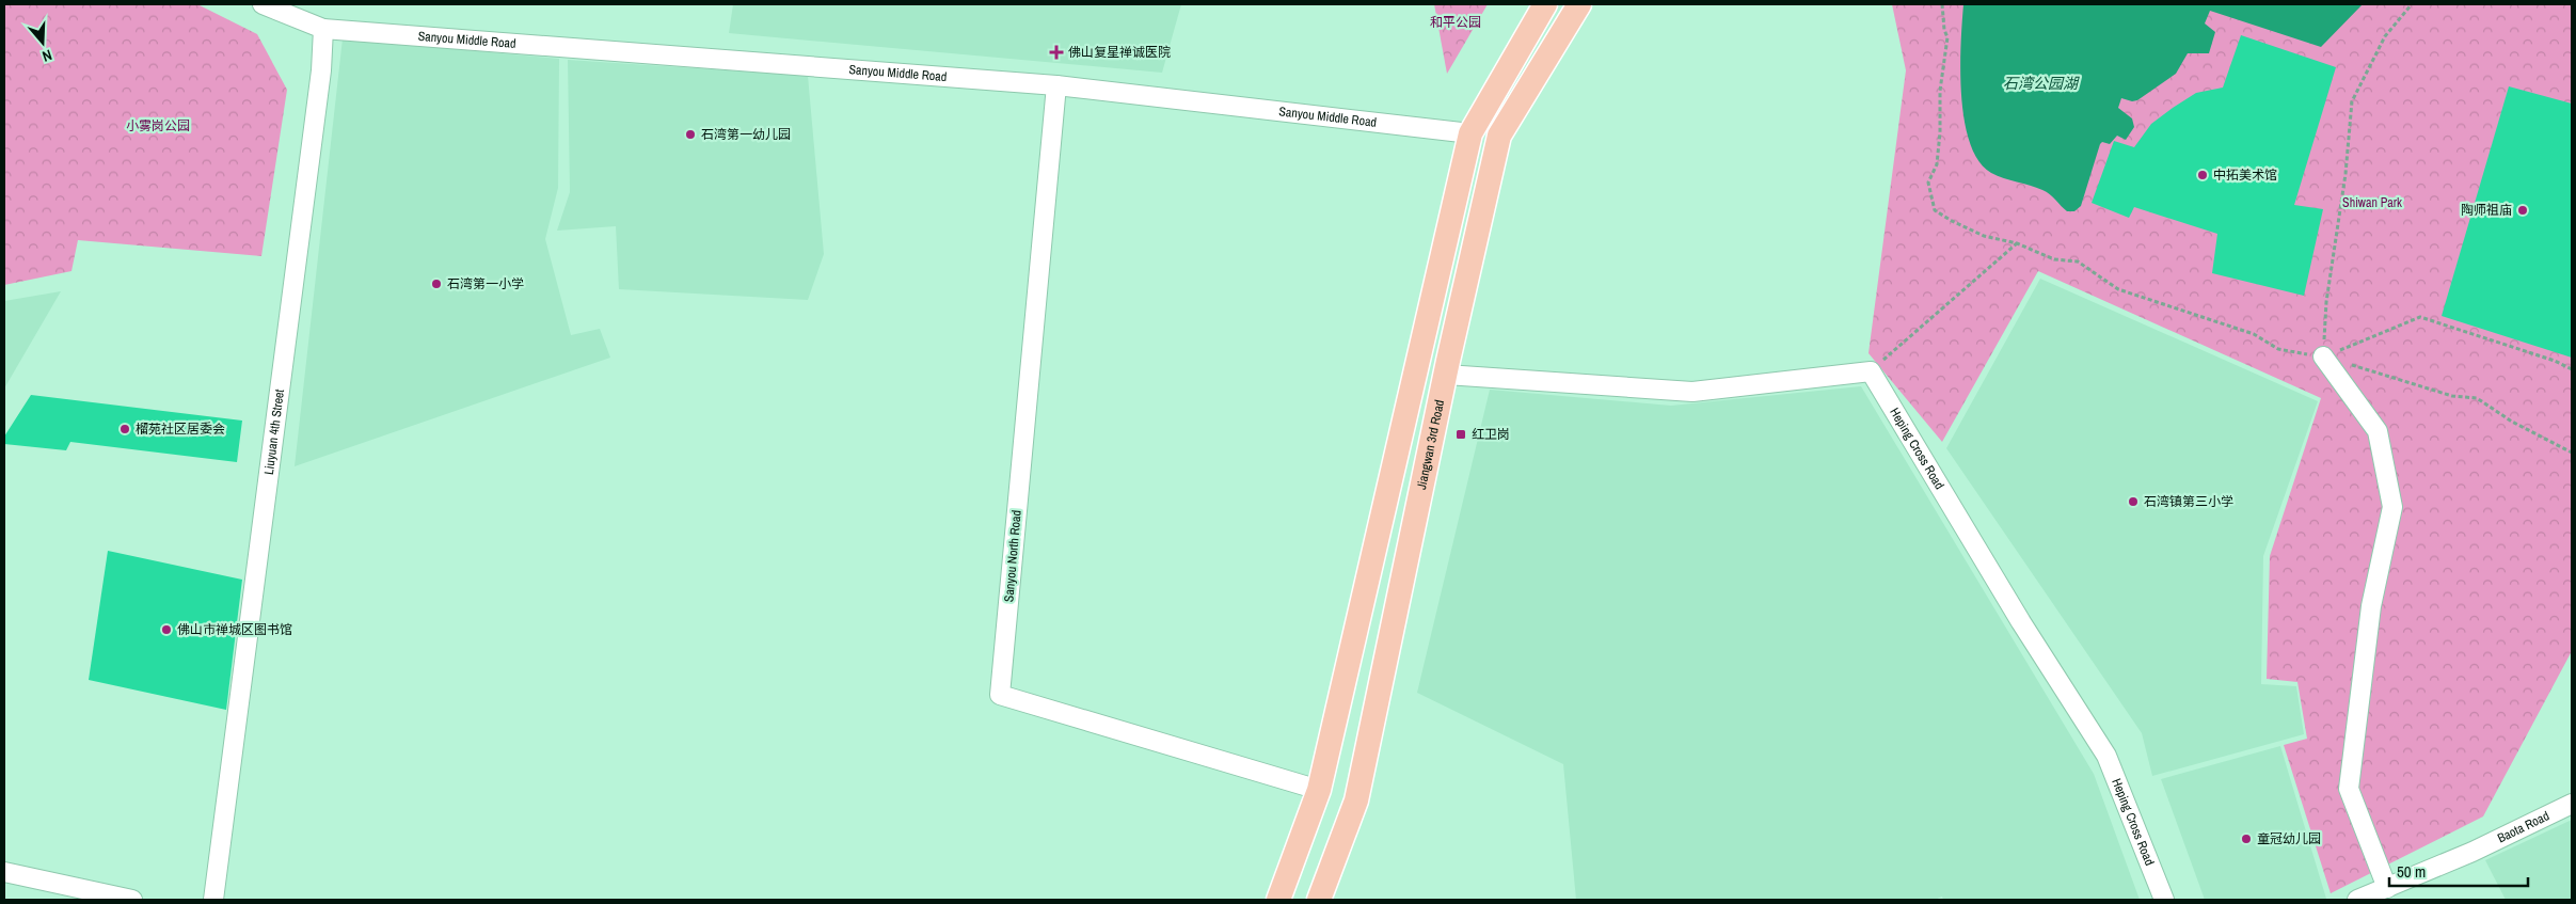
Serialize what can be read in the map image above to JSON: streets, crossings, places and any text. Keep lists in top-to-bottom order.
{
  "streets": {
    "main road": ["Jiangwan 3rd Road"],
    "street": [
      "Sanyou Middle Road",
      "Liuyuan 4th Street",
      "Heping Cross Road",
      "Sanyou North Road",
      "Baota Road"
    ]
  },
  "crossings": [
    ["Sanyou Middle Road", "Liuyuan 4th Street"],
    ["Sanyou Middle Road", "Sanyou North Road"]
  ],
  "water": ["石湾公园湖"],
  "parks": ["和平公园", "小雾岗公园", "Shiwan Park"],
  "places": {
    "health": ["佛山复星禅诚医院"],
    "other": [
      "石湾第一幼儿园",
      "中拓美术馆",
      "陶师祖庙",
      "石湾第一小学",
      "榴苑社区居委会",
      "石湾镇第三小学",
      "佛山市禅城区图书馆",
      "童冠幼儿园"
    ],
    "transit": ["红卫岗"]
  },
  "scale_bar": "50 m",
  "north": "bottom"
}
